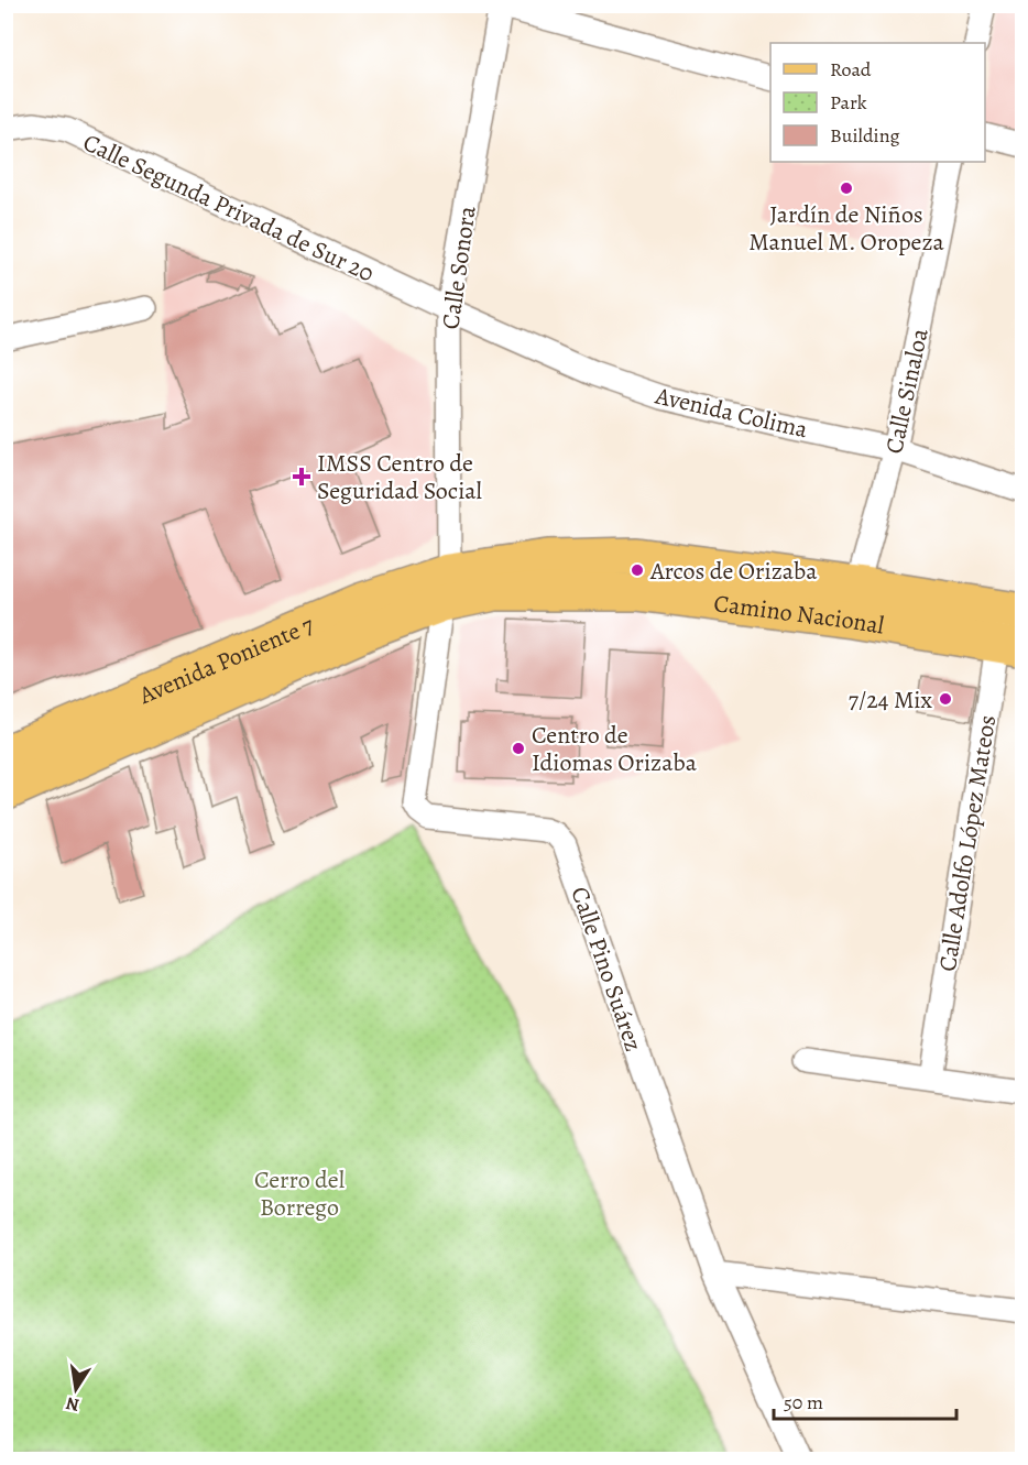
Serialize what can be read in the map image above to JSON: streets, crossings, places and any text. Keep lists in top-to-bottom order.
{
  "streets": {
    "main road": ["Camino Nacional", "Avenida Poniente 7"],
    "street": [
      "Calle Segunda Privada de Sur 20",
      "Calle Sonora",
      "Calle Sinaloa",
      "Avenida Colima",
      "Calle Adolfo López Mateos",
      "Calle Pino Suárez"
    ]
  },
  "crossings": [
    ["Calle Segunda Privada de Sur 20", "Calle Sonora"],
    ["Calle Segunda Privada de Sur 20", "Avenida Colima"],
    ["Calle Sonora", "Avenida Colima"],
    ["Calle Sonora", "Camino Nacional"],
    ["Calle Sonora", "Avenida Poniente 7"],
    ["Calle Sonora", "Calle Pino Suárez"],
    ["Calle Sinaloa", "Avenida Colima"],
    ["Calle Sinaloa", "Camino Nacional"],
    ["Camino Nacional", "Avenida Poniente 7"],
    ["Camino Nacional", "Calle Adolfo López Mateos"],
    ["Camino Nacional", "Calle Pino Suárez"],
    ["Avenida Poniente 7", "Calle Pino Suárez"]
  ],
  "parks": ["Cerro del Borrego"],
  "places": {
    "other": [
      "Jardín de Niños Manuel M. Oropeza",
      "Arcos de Orizaba",
      "7/24 Mix",
      "Centro de Idiomas Orizaba"
    ],
    "health": ["IMSS Centro de Seguridad Social"]
  },
  "legend": ["Road", "Park", "Building"],
  "scale_bar": "50 m",
  "north": "bottom"
}
